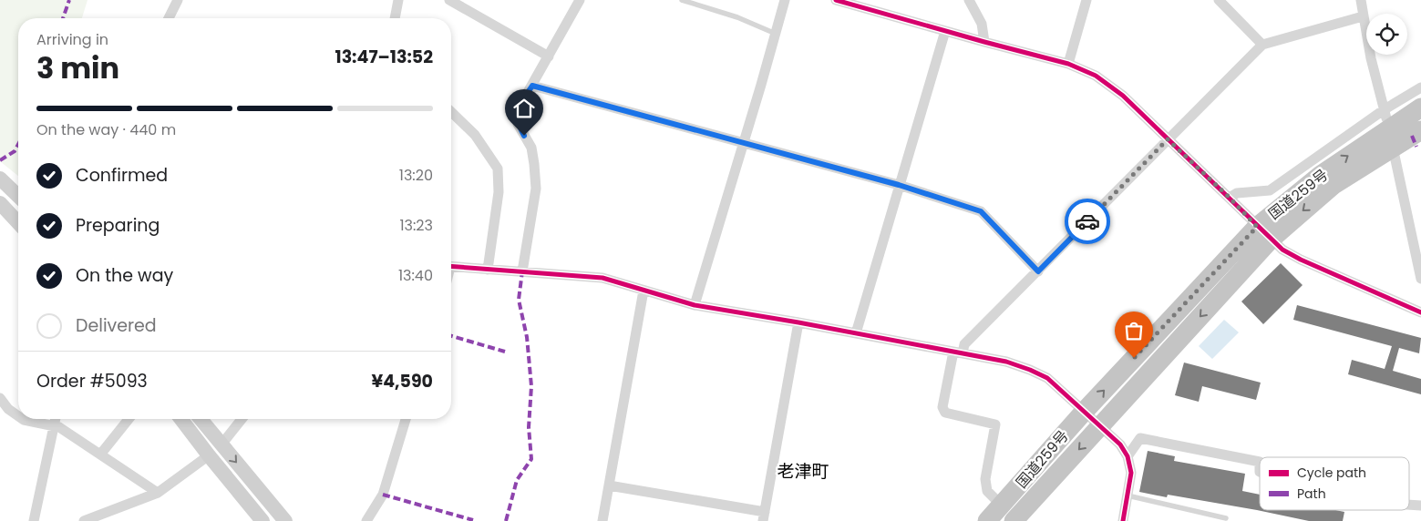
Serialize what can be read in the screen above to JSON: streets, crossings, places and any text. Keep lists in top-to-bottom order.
{
  "streets": {
    "highway": ["国道259号"]
  },
  "districts": ["老津町"],
  "legend": ["Cycle path", "Path"],
  "page": {
    "heading": ["3 min", "Arriving in", "13:47–13:52"],
    "panel": ["Order #5093", "¥4,590"],
    "bar": "On the way · 440 m",
    "list": [
      ["Confirmed", "13:20"],
      ["Preparing", "13:23"],
      ["On the way", "13:40"],
      "Delivered"
    ]
  }
}
